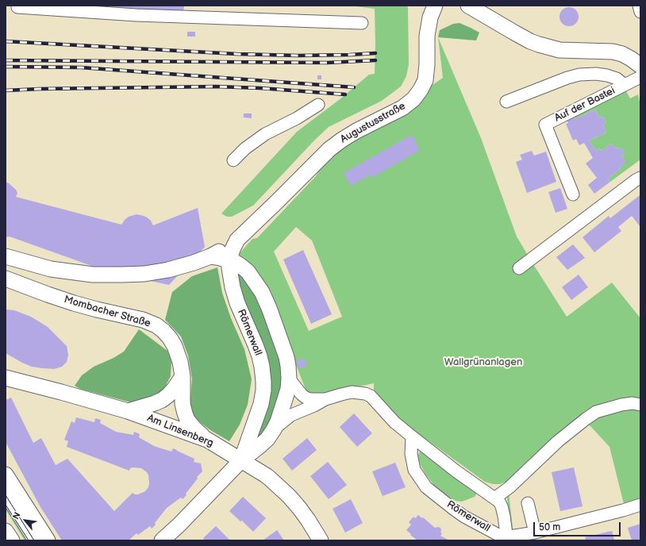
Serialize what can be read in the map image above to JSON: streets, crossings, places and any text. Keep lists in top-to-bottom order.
{
  "streets": {
    "main road": [
      "Augustusstraße",
      "Mombacher Straße",
      "Römerwall",
      "Am Linsenberg"
    ],
    "street": ["Auf der Bastei"]
  },
  "crossings": [
    ["Augustusstraße", "Römerwall"],
    ["Mombacher Straße", "Am Linsenberg"],
    ["Römerwall", "Am Linsenberg"]
  ],
  "parks": ["Wallgrünanlagen"],
  "scale_bar": "50 m",
  "north": "top left"
}
